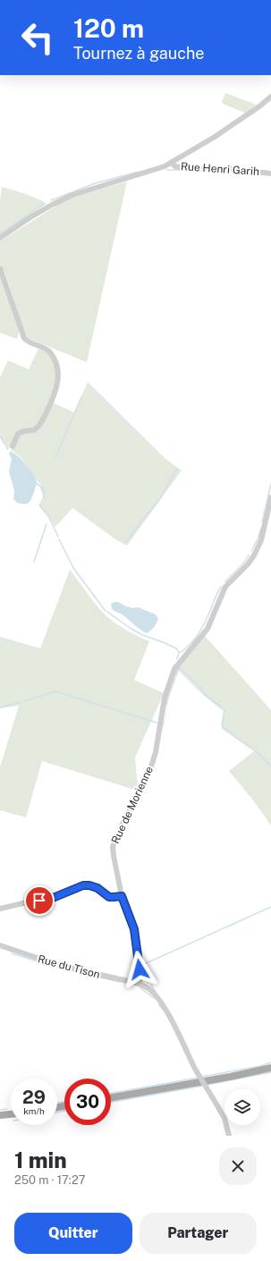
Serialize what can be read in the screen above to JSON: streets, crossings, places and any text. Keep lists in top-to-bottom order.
{
  "streets": {
    "street": ["Rue Henri Garih", "Rue de Morienne", "Rue du Tison"]
  },
  "crossings": [
    ["Rue de Morienne", "Rue du Tison"]
  ],
  "page": {
    "turn": ["120 m", "Tournez à gauche"],
    "speed": "29 km/h",
    "limit": "30",
    "heading": ["1 min", "250 m · 17:27"],
    "buttons": ["Quitter", "Partager"]
  }
}
